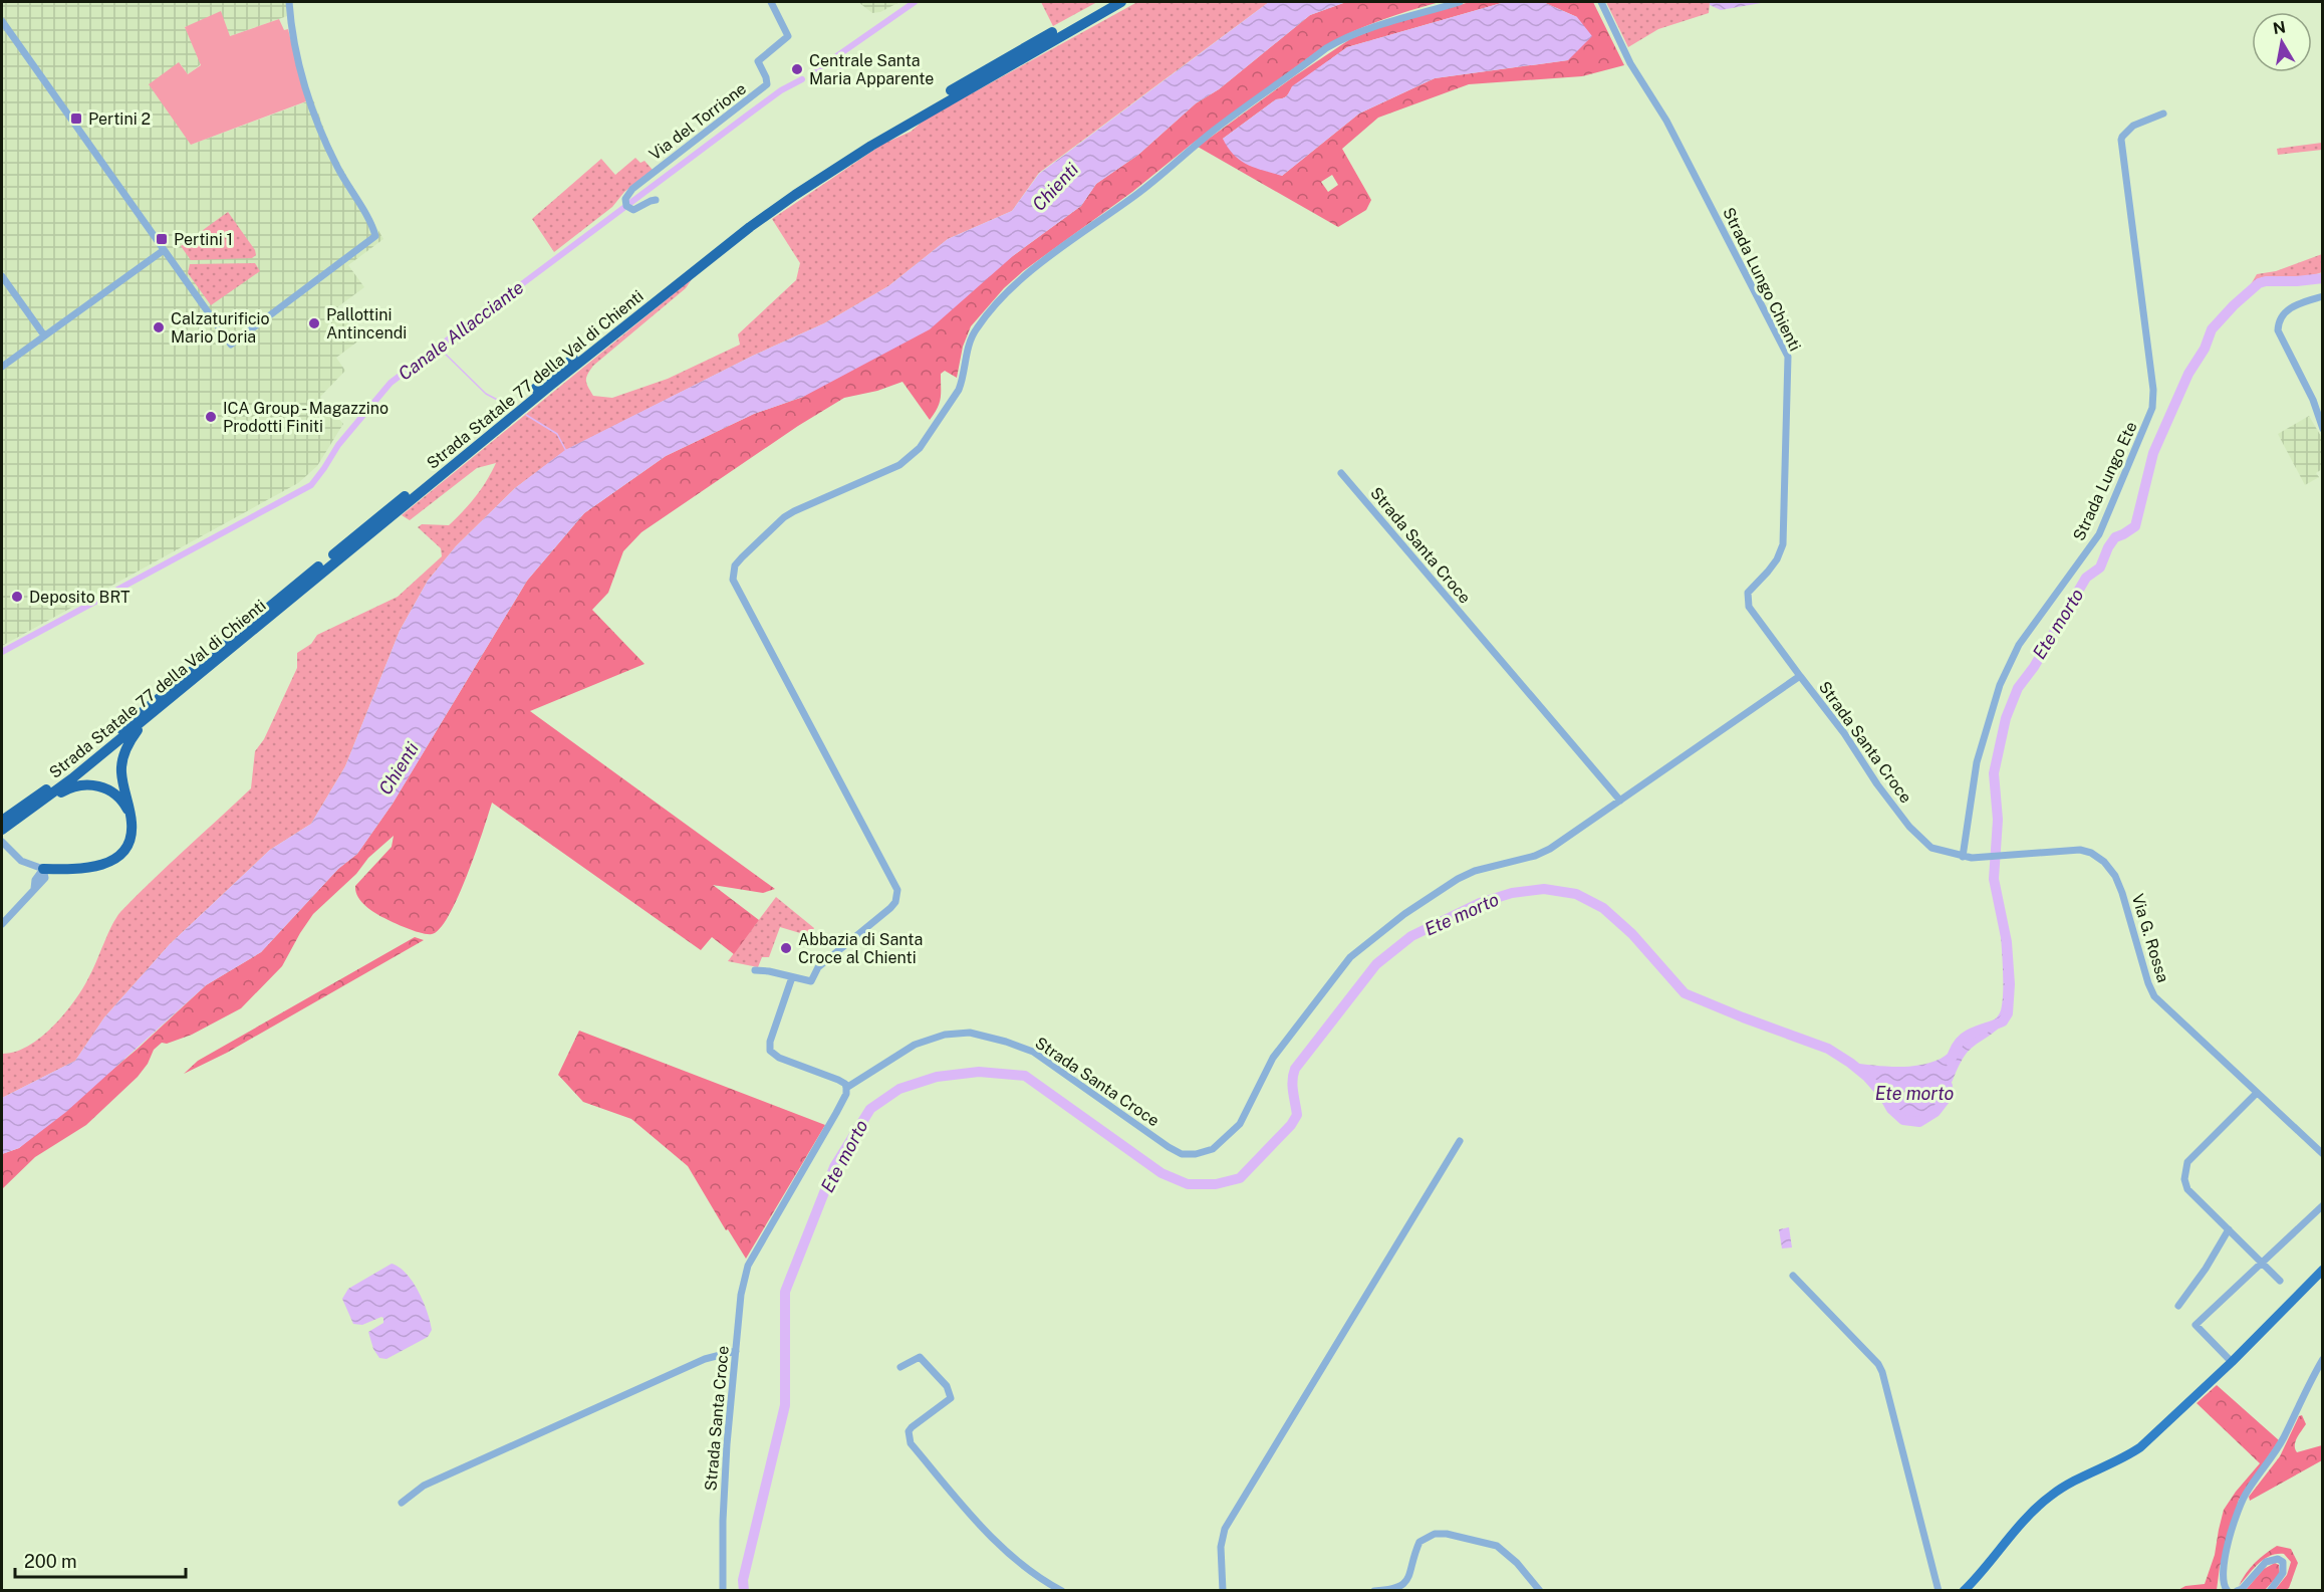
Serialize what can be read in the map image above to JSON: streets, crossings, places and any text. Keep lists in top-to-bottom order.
{
  "streets": {
    "highway": ["Strada Statale 77 della Val di Chienti"],
    "street": [
      "Via del Torrione",
      "Strada Lungo Chienti",
      "Strada Lungo Ete",
      "Strada Santa Croce",
      "Via G. Rossa"
    ]
  },
  "crossings": [
    ["Strada Lungo Chienti", "Strada Santa Croce"],
    ["Strada Lungo Ete", "Strada Santa Croce"],
    ["Strada Santa Croce", "Via G. Rossa"]
  ],
  "water": ["Chienti", "Canale Allacciante", "Ete morto"],
  "places": {
    "other": [
      "Centrale Santa Maria Apparente",
      "Pallottini Antincendi",
      "Calzaturificio Mario Doria",
      "ICA Group - Magazzino Prodotti Finiti",
      "Deposito BRT",
      "Abbazia di Santa Croce al Chienti"
    ],
    "transit": ["Pertini 2", "Pertini 1"]
  },
  "scale_bar": "200 m",
  "north": "top"
}
